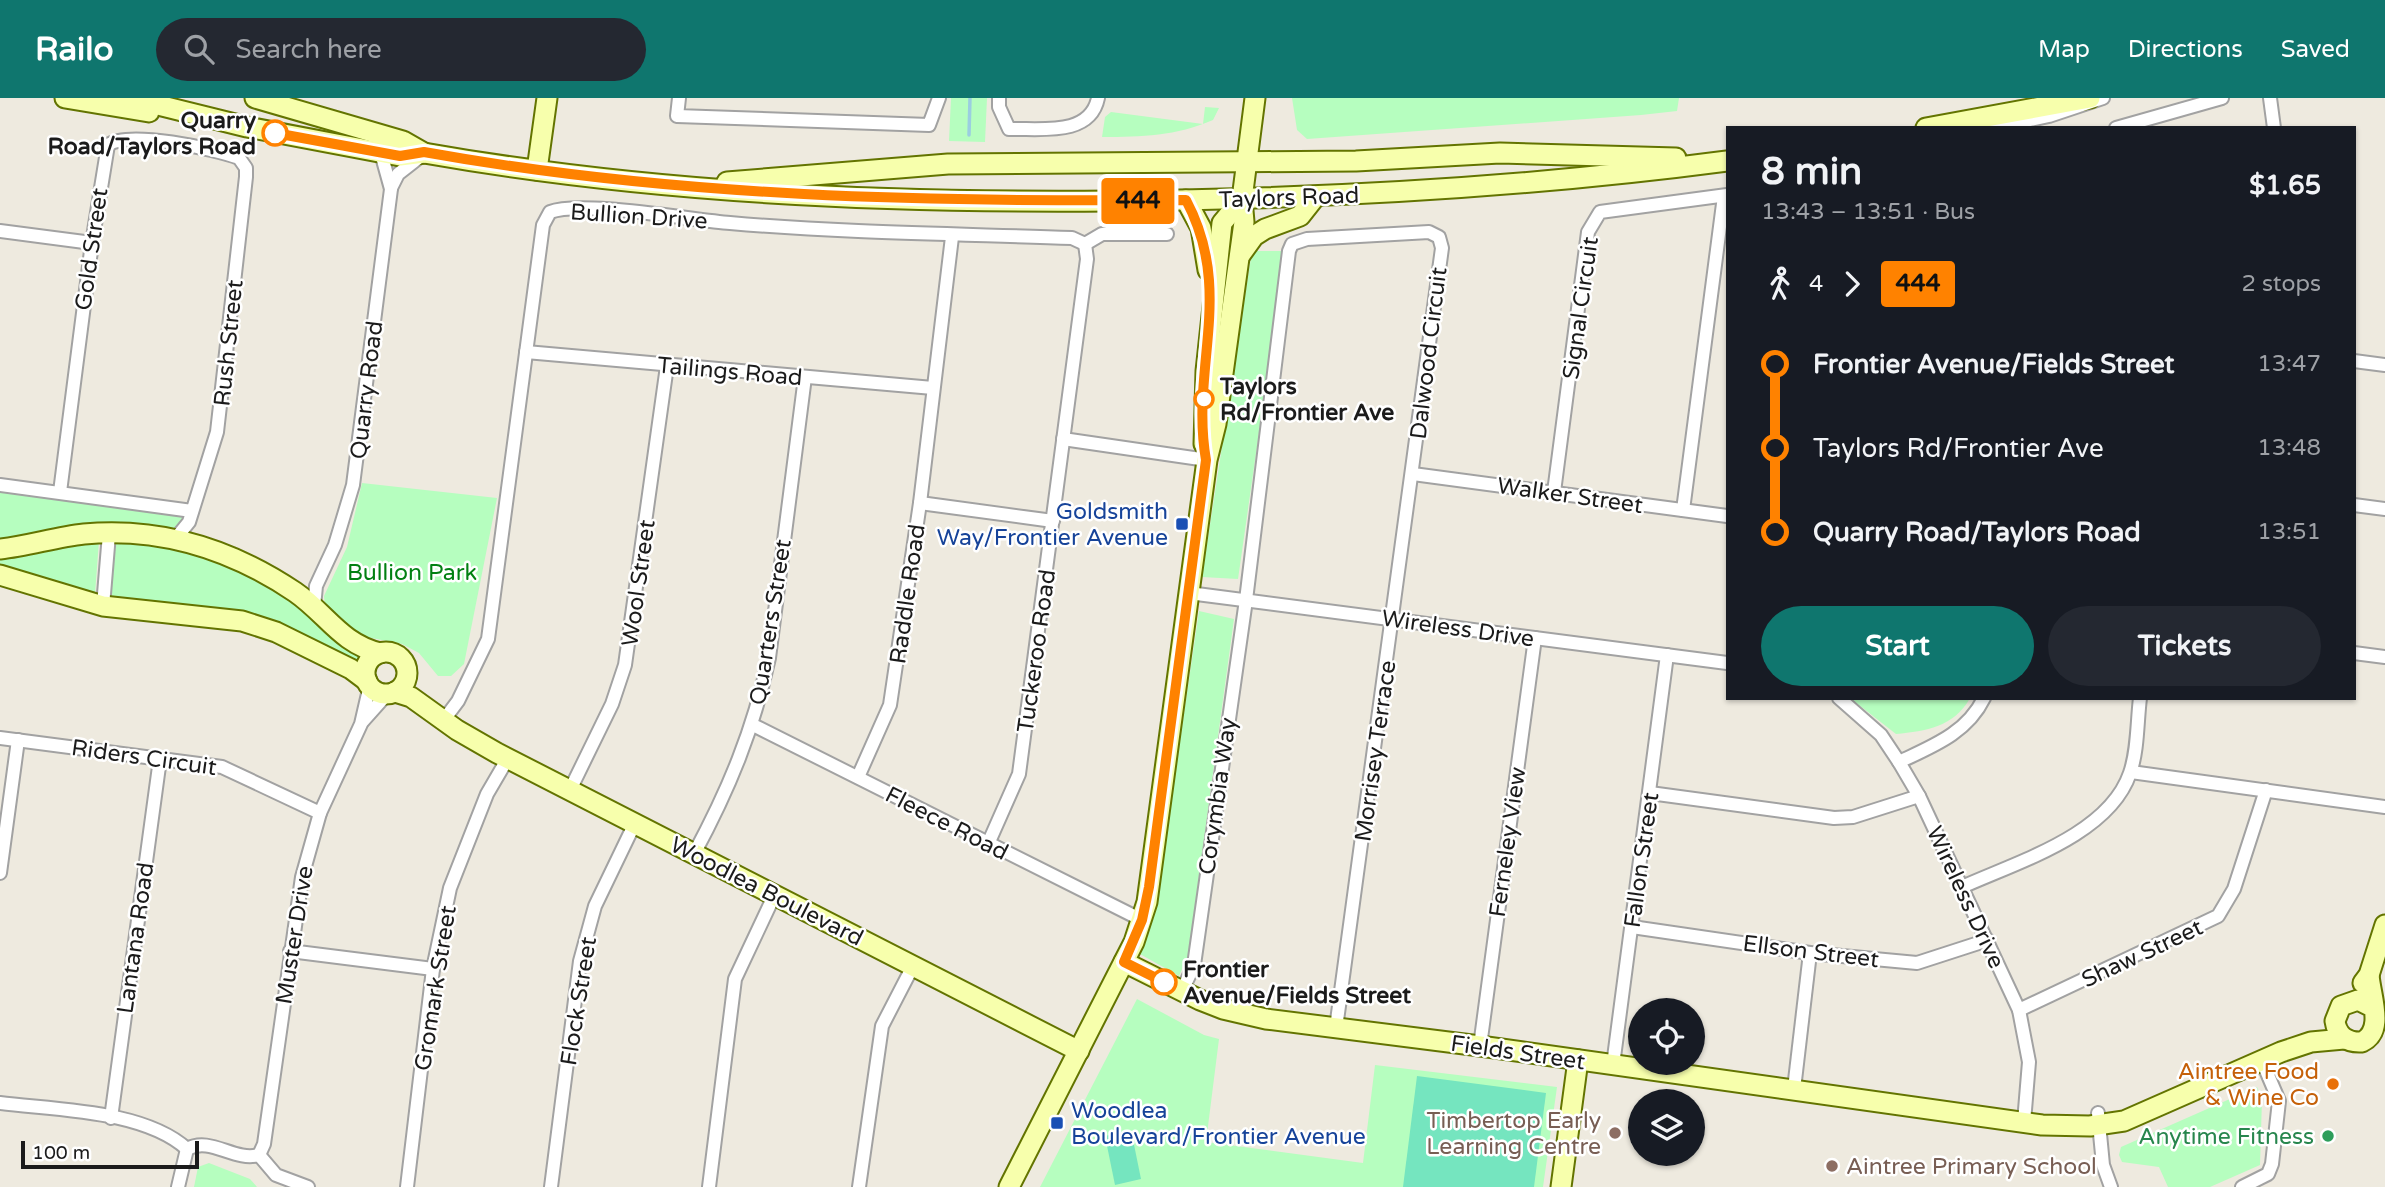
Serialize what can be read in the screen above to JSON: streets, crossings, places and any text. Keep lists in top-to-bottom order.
{
  "streets": {
    "street": [
      "Taylors Road",
      "Bullion Drive",
      "Gold Street",
      "Signal Circuit",
      "Rush Street",
      "Dalwood Circuit",
      "Tailings Road",
      "Quarry Road",
      "Walker Street",
      "Wool Street",
      "Raddle Road",
      "Quarters Street",
      "Wireless Drive",
      "Tuckeroo Road",
      "Morrisey Terrace",
      "Riders Circuit",
      "Corymbia Way",
      "Fleece Road",
      "Ferneley View",
      "Fallon Street",
      "Woodlea Boulevard",
      "Muster Drive",
      "Lantana Road",
      "Ellson Street",
      "Shaw Street",
      "Gromark Street",
      "Flock Street",
      "Fields Street"
    ]
  },
  "crossings": [
    ["Taylors Road", "Quarry Road"],
    ["Bullion Drive", "Tailings Road"],
    ["Bullion Drive", "Raddle Road"],
    ["Bullion Drive", "Tuckeroo Road"],
    ["Bullion Drive", "Woodlea Boulevard"],
    ["Gold Street", "Rush Street"],
    ["Signal Circuit", "Walker Street"],
    ["Dalwood Circuit", "Walker Street"],
    ["Dalwood Circuit", "Wireless Drive"],
    ["Dalwood Circuit", "Morrisey Terrace"],
    ["Dalwood Circuit", "Corymbia Way"],
    ["Tailings Road", "Wool Street"],
    ["Tailings Road", "Raddle Road"],
    ["Tailings Road", "Quarters Street"],
    ["Walker Street", "Morrisey Terrace"],
    ["Wool Street", "Woodlea Boulevard"],
    ["Raddle Road", "Fleece Road"],
    ["Quarters Street", "Fleece Road"],
    ["Quarters Street", "Woodlea Boulevard"],
    ["Wireless Drive", "Morrisey Terrace"],
    ["Wireless Drive", "Corymbia Way"],
    ["Wireless Drive", "Ferneley View"],
    ["Wireless Drive", "Fallon Street"],
    ["Wireless Drive", "Ellson Street"],
    ["Wireless Drive", "Shaw Street"],
    ["Wireless Drive", "Fields Street"],
    ["Tuckeroo Road", "Fleece Road"],
    ["Morrisey Terrace", "Fields Street"],
    ["Riders Circuit", "Muster Drive"],
    ["Riders Circuit", "Lantana Road"],
    ["Corymbia Way", "Fields Street"],
    ["Ferneley View", "Fields Street"],
    ["Fallon Street", "Ellson Street"],
    ["Fallon Street", "Fields Street"],
    ["Woodlea Boulevard", "Muster Drive"],
    ["Woodlea Boulevard", "Gromark Street"],
    ["Woodlea Boulevard", "Flock Street"]
  ],
  "parks": ["Bullion Park"],
  "places": {
    "other": [
      "Quarry Road/Taylors Road",
      "Taylors Rd/Frontier Ave",
      "Frontier Avenue/Fields Street",
      "Aintree Food & Wine Co",
      "Timbertop Early Learning Centre",
      "Anytime Fitness",
      "Aintree Primary School"
    ],
    "transit": ["Goldsmith Way/Frontier Avenue", "Woodlea Boulevard/Frontier Avenue"]
  },
  "lines": ["bus line 444"],
  "scale_bar": "100 m",
  "page": {
    "header": "Railo",
    "search": "Search here",
    "nav": ["Map", "Directions", "Saved"],
    "on_map": "444",
    "heading": ["8 min", "13:43 – 13:51 · Bus", "$1.65"],
    "legs": ["4", "444", "2 stops"],
    "list": [
      {
        "name": "Frontier Avenue/Fields Street",
        "value": "13:47"
      },
      {
        "name": "Taylors Rd/Frontier Ave",
        "value": "13:48"
      },
      {
        "name": "Quarry Road/Taylors Road",
        "value": "13:51"
      }
    ],
    "buttons": ["Start", "Tickets"],
    "scale": "100 m"
  }
}
